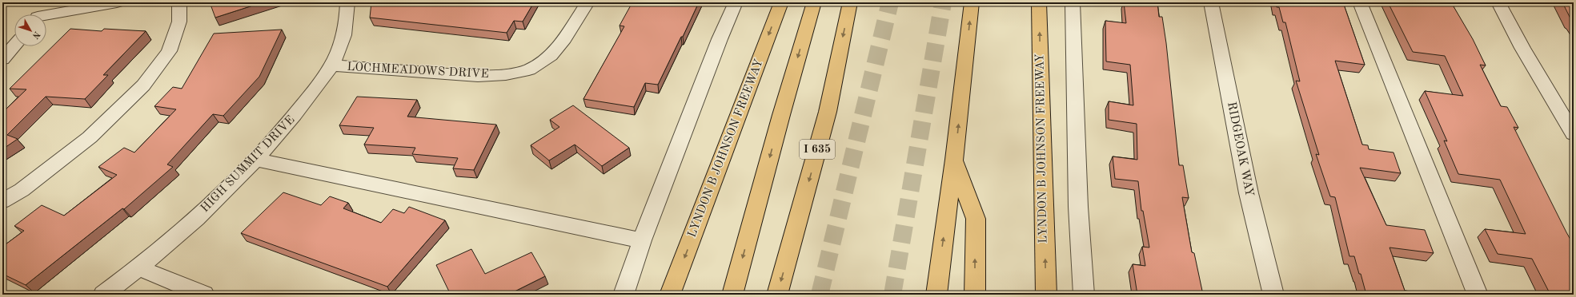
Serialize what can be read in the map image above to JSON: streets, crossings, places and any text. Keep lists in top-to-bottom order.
{
  "streets": {
    "main road": ["LYNDON B JOHNSON FREEWAY", "I 635"],
    "street": ["LOCHMEADOWS DRIVE", "RIDGEOAK WAY", "HIGH SUMMIT DRIVE"]
  },
  "crossings": [
    ["LOCHMEADOWS DRIVE", "HIGH SUMMIT DRIVE"]
  ],
  "north": "bottom right"
}
